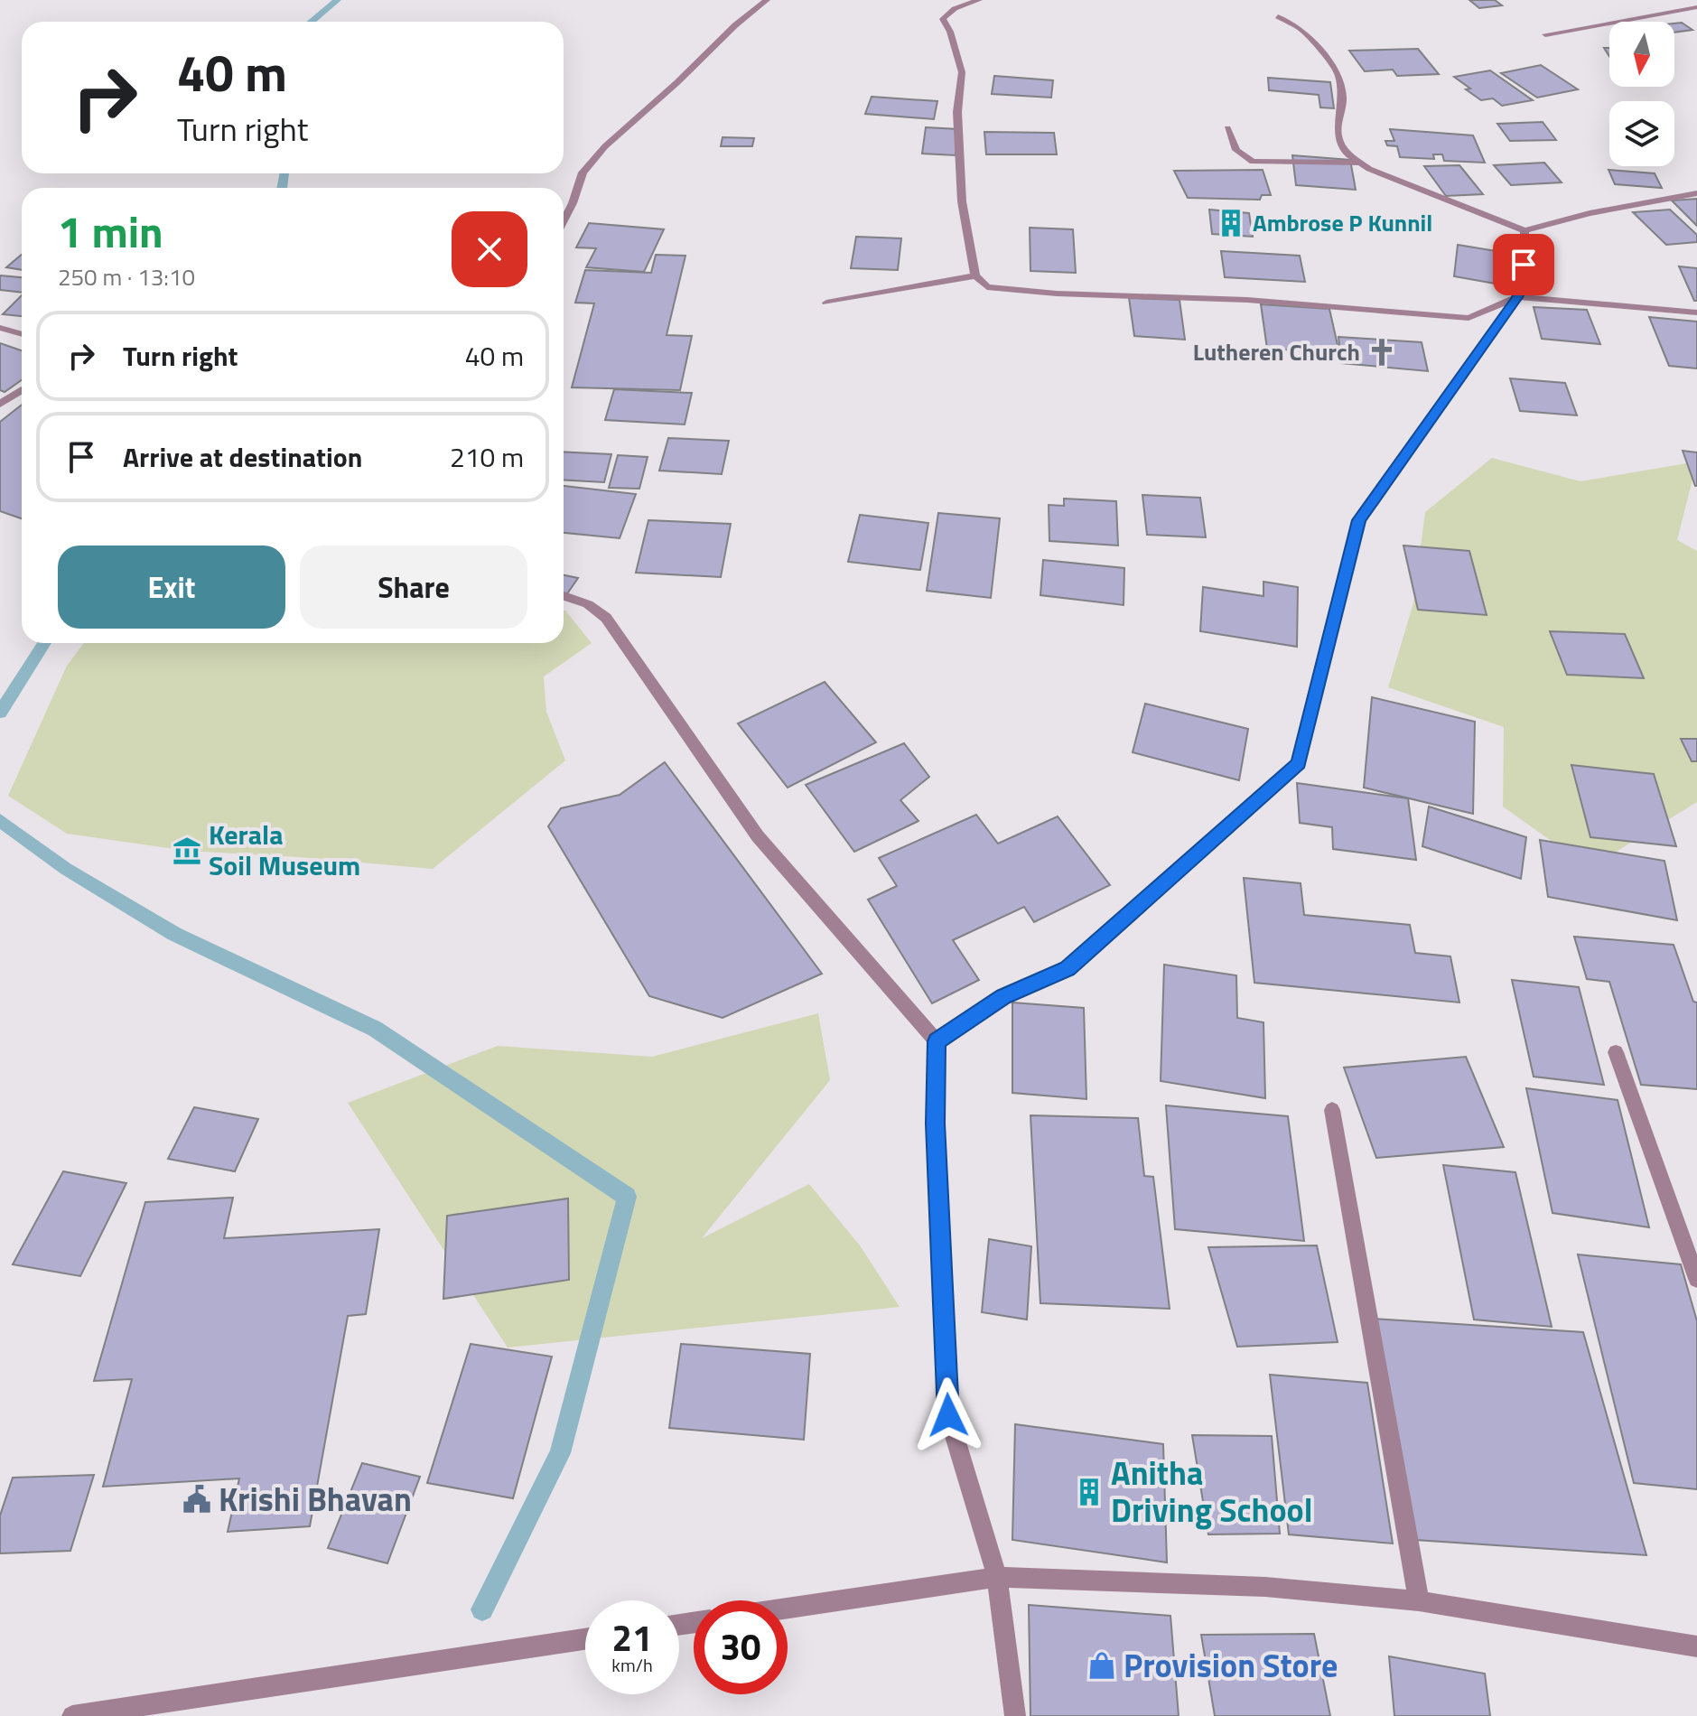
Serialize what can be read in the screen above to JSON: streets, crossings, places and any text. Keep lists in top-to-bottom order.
{
  "places": {
    "building": ["Ambrose P Kunnil", "Anitha Driving School"],
    "church": ["Lutheren Church"],
    "museum": ["Kerala Soil Museum"],
    "public building": ["Krishi Bhavan"],
    "shop": ["Provision Store"]
  },
  "north": "bottom",
  "page": {
    "turn": ["40 m", "Turn right"],
    "heading": ["1 min", "250 m · 13:10"],
    "list": [
      {
        "name": "Turn right",
        "value": "40 m"
      },
      {
        "name": "Arrive at destination",
        "value": "210 m"
      }
    ],
    "buttons": ["Exit", "Share"],
    "speed": "21 km/h",
    "limit": "30"
  }
}
